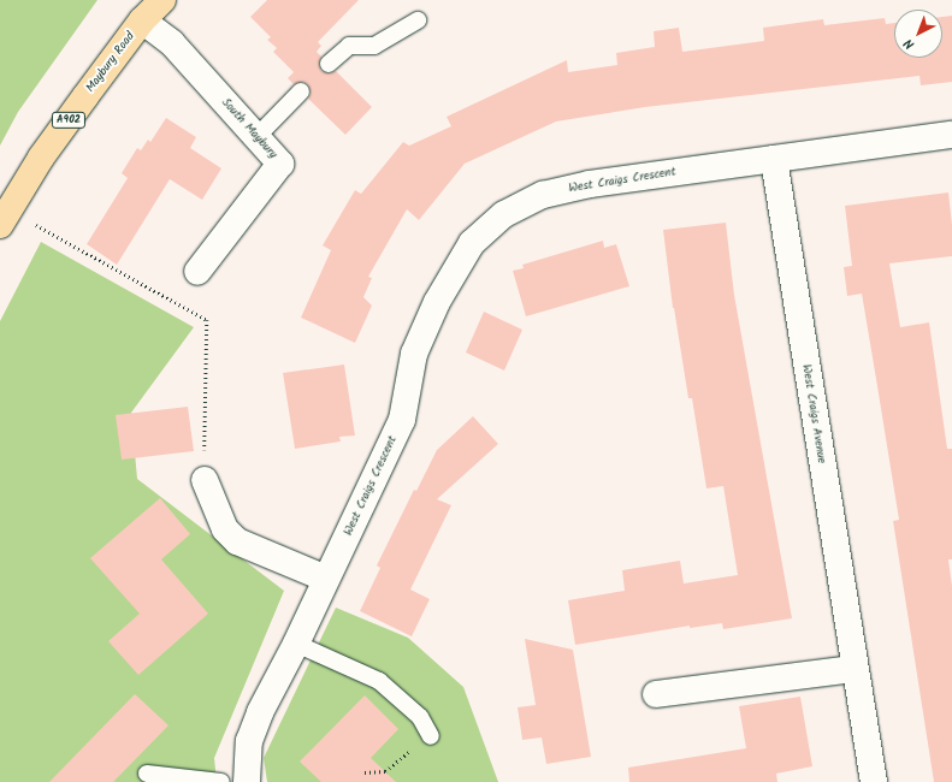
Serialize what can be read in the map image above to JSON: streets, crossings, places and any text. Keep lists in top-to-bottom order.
{
  "streets": {
    "main road": ["Maybury Road", "A902"],
    "street": ["South Maybury", "West Craigs Crescent", "West Craigs Avenue"]
  },
  "crossings": [
    ["Maybury Road", "South Maybury"],
    ["West Craigs Crescent", "West Craigs Avenue"]
  ],
  "north": "bottom left"
}
